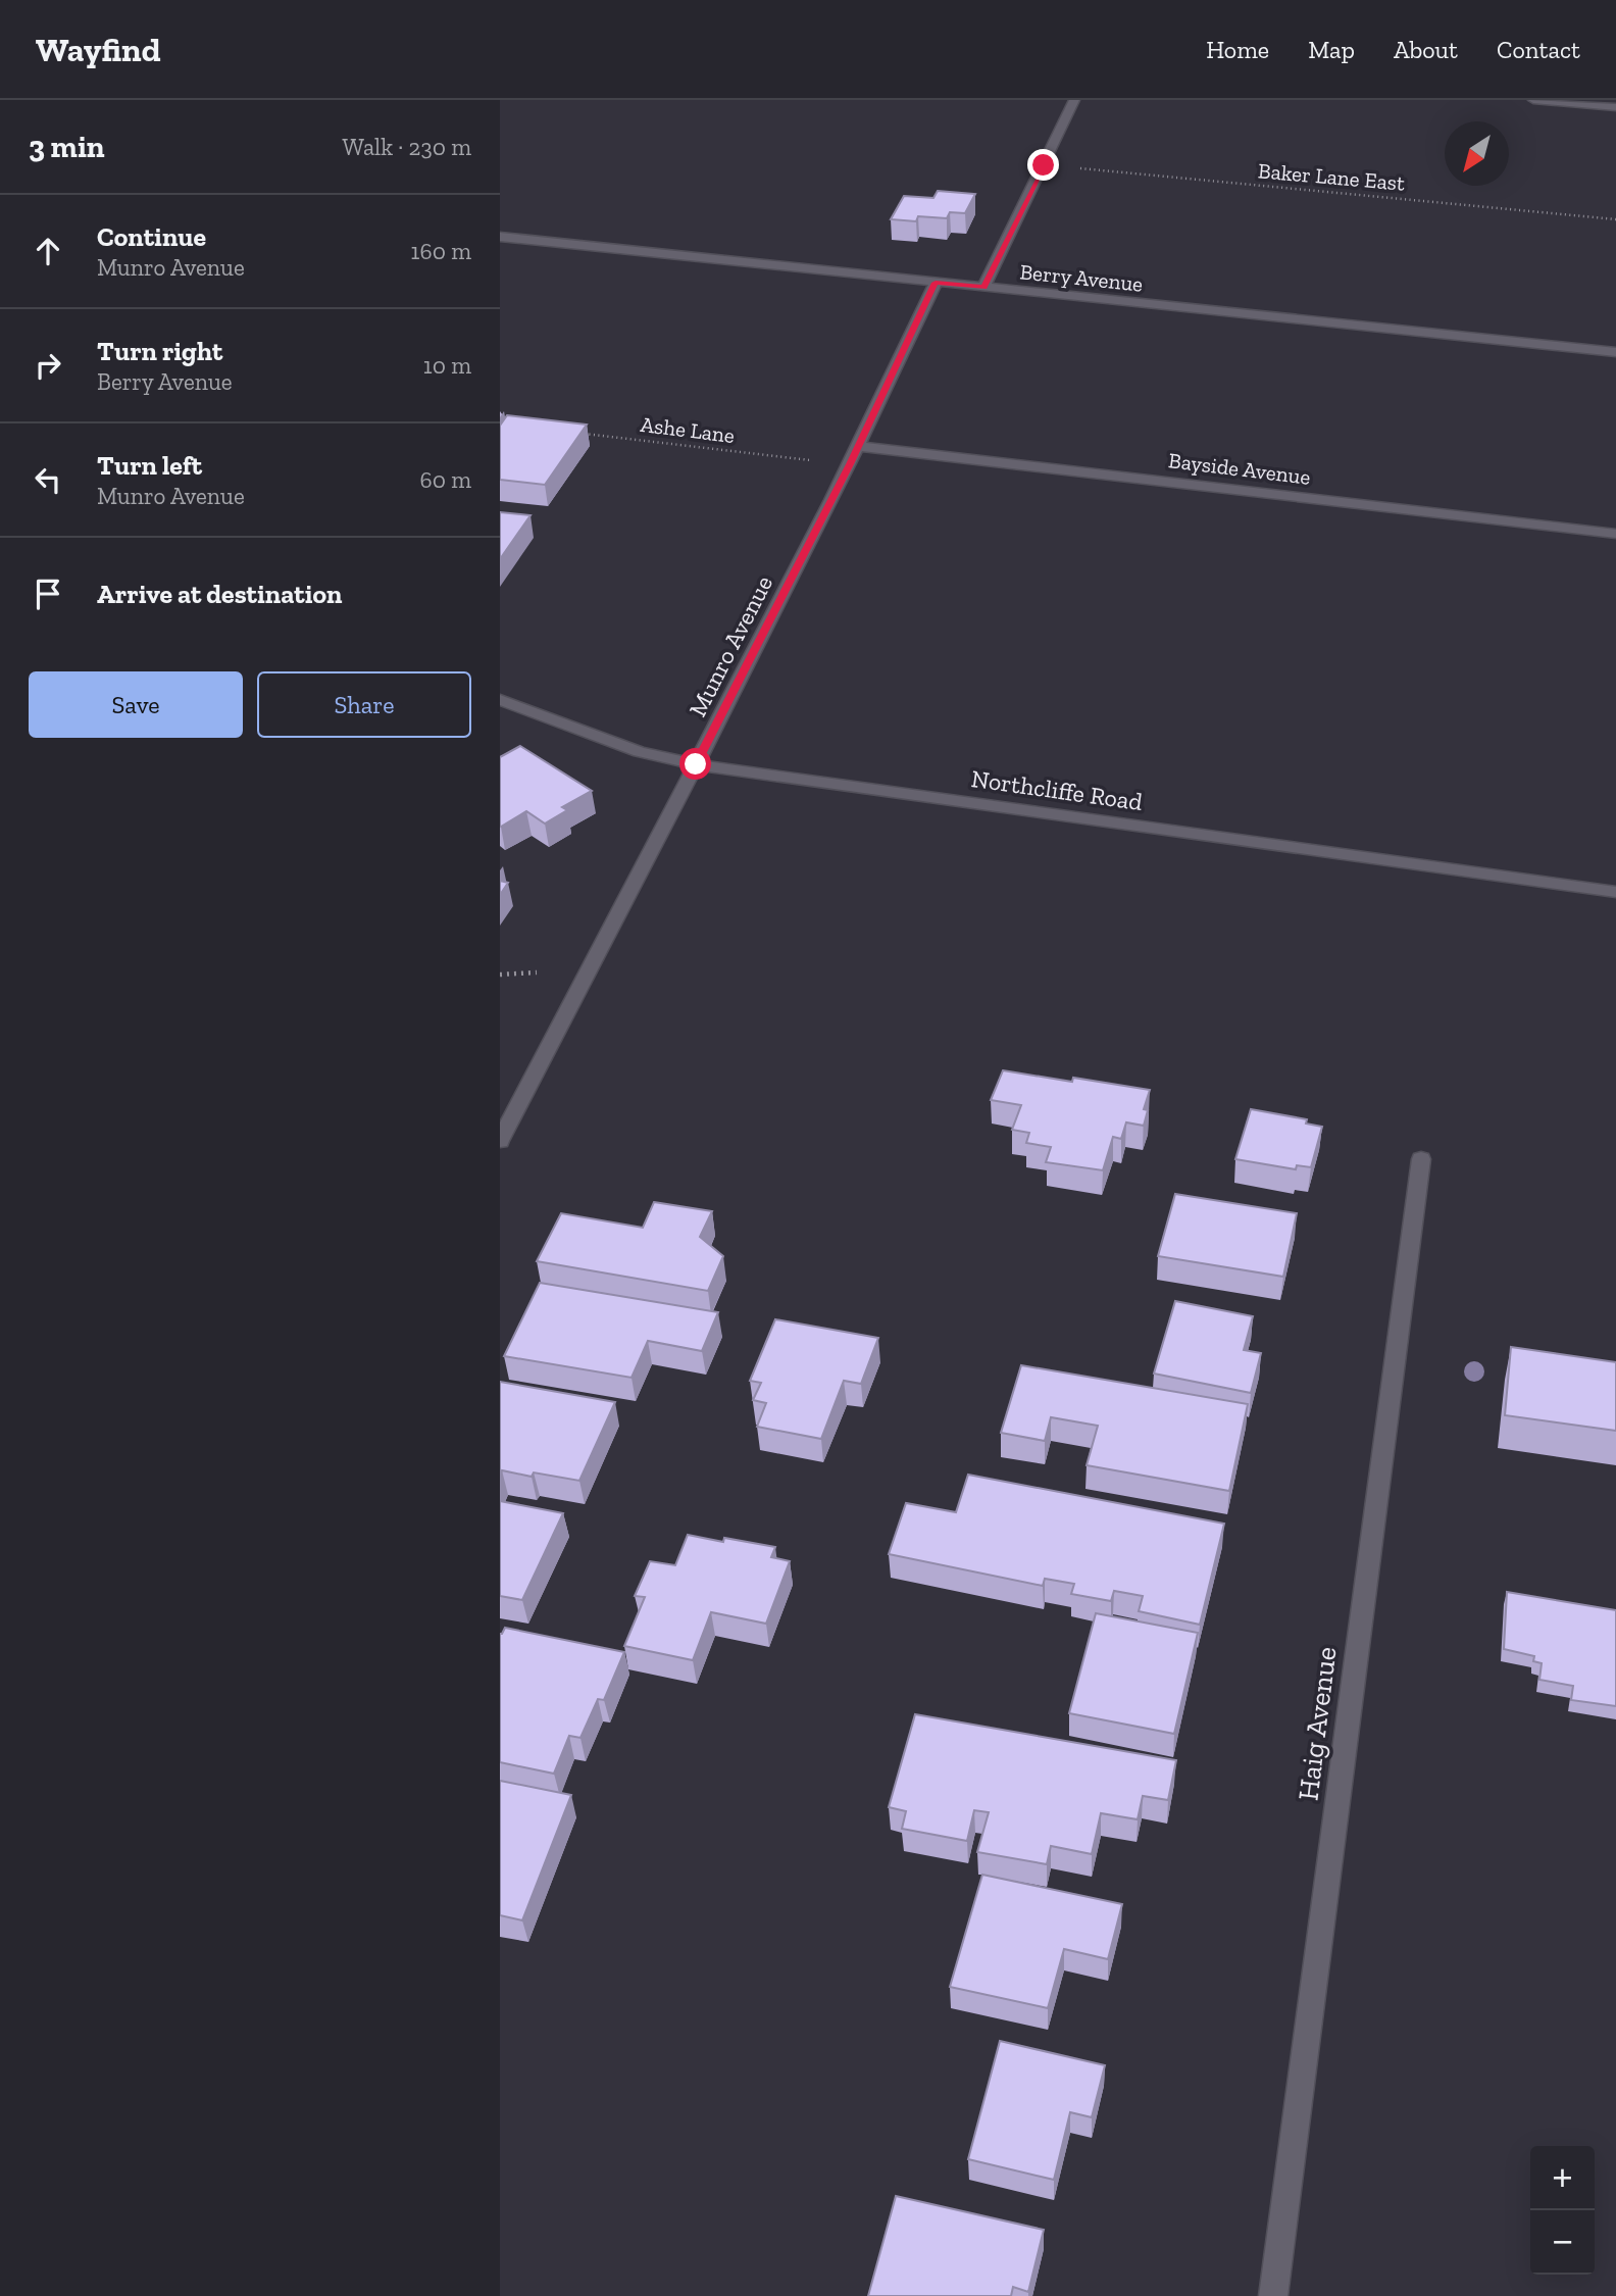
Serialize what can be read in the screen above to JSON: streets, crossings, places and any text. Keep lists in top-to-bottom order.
{
  "streets": {
    "street": [
      "Berry Avenue",
      "Bayside Avenue",
      "Munro Avenue",
      "Northcliffe Road",
      "Haig Avenue"
    ],
    "path": ["Baker Lane East", "Ashe Lane"]
  },
  "crossings": [
    ["Berry Avenue", "Munro Avenue"],
    ["Ashe Lane", "Munro Avenue"],
    ["Bayside Avenue", "Munro Avenue"],
    ["Munro Avenue", "Northcliffe Road"]
  ],
  "north": "bottom left",
  "page": {
    "header": "Wayfind",
    "nav": [
      "Home",
      "Map",
      "About",
      "Contact"
    ],
    "heading": ["3 min", "Walk · 230 m"],
    "list": [
      ["Continue", "Munro Avenue", "160 m"],
      ["Turn right", "Berry Avenue", "10 m"],
      ["Turn left", "Munro Avenue", "60 m"],
      "Arrive at destination"
    ],
    "buttons": ["Save", "Share"],
    "map_buttons": ["+", "−"]
  }
}
